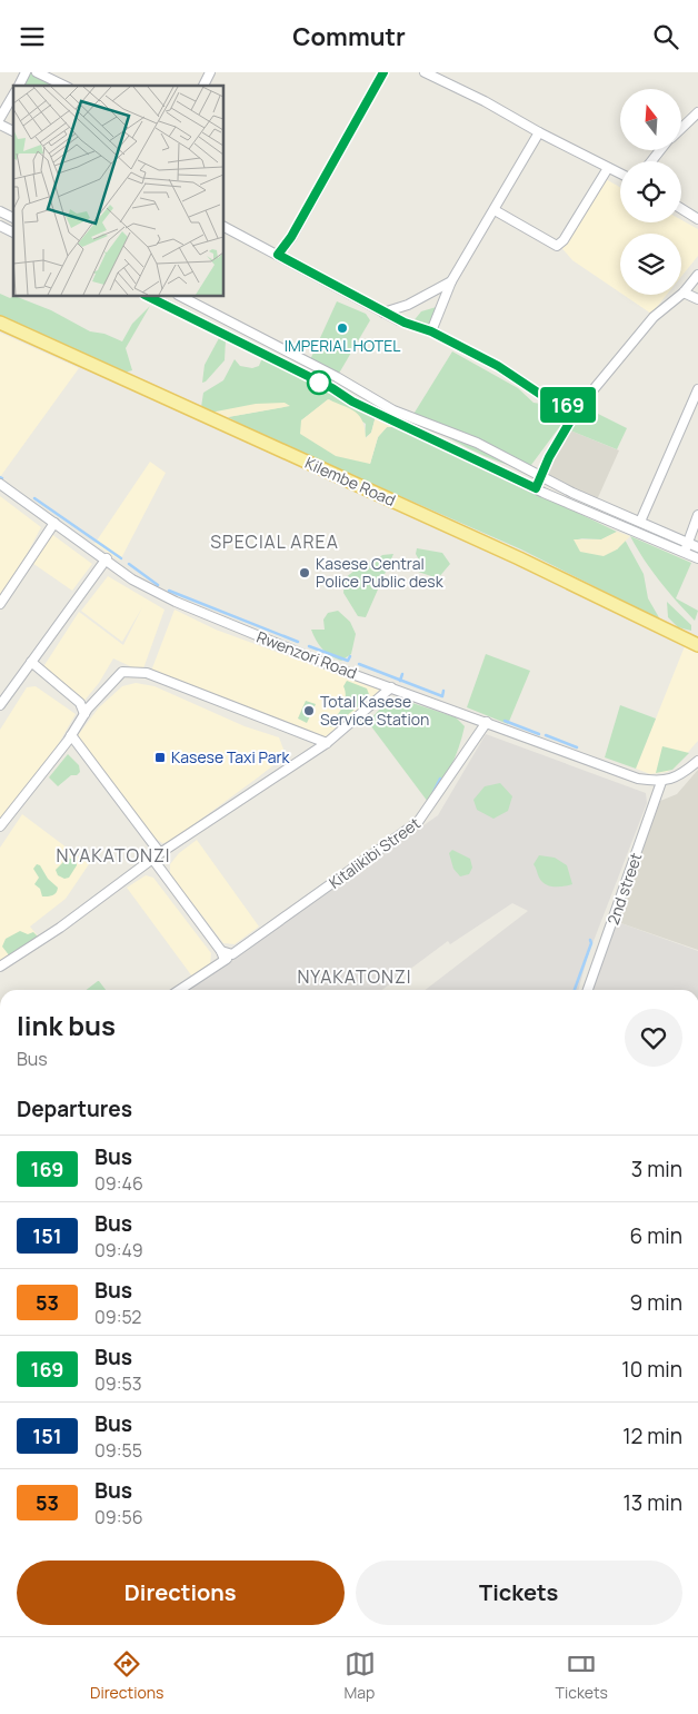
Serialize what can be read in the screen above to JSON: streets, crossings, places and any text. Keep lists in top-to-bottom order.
{
  "streets": {
    "main road": ["Kilembe Road"],
    "street": ["Rwenzori Road", "Kitalikibi Street", "2nd street"]
  },
  "crossings": [
    ["Rwenzori Road", "Kitalikibi Street"],
    ["Rwenzori Road", "2nd street"]
  ],
  "districts": ["SPECIAL AREA", "NYAKATONZI", "NYAKATONZI"],
  "places": {
    "other": ["IMPERIAL HOTEL", "Kasese Central Police Public desk", "Total Kasese Service Station"],
    "transit": ["Kasese Taxi Park"]
  },
  "lines": ["bus line 169"],
  "north": "top",
  "page": {
    "header": "Commutr",
    "on_map": "169",
    "heading": [
      ["link bus", "Bus"],
      "Departures"
    ],
    "list": [
      {
        "mark": "169",
        "name": "Bus",
        "note": "09:46",
        "value": "3 min"
      },
      {
        "mark": "151",
        "name": "Bus",
        "note": "09:49",
        "value": "6 min"
      },
      {
        "mark": "53",
        "name": "Bus",
        "note": "09:52",
        "value": "9 min"
      },
      {
        "mark": "169",
        "name": "Bus",
        "note": "09:53",
        "value": "10 min"
      },
      {
        "mark": "151",
        "name": "Bus",
        "note": "09:55",
        "value": "12 min"
      },
      {
        "mark": "53",
        "name": "Bus",
        "note": "09:56",
        "value": "13 min"
      }
    ],
    "buttons": ["Directions", "Tickets"],
    "tabs": ["Directions", "Map", "Tickets"]
  }
}
